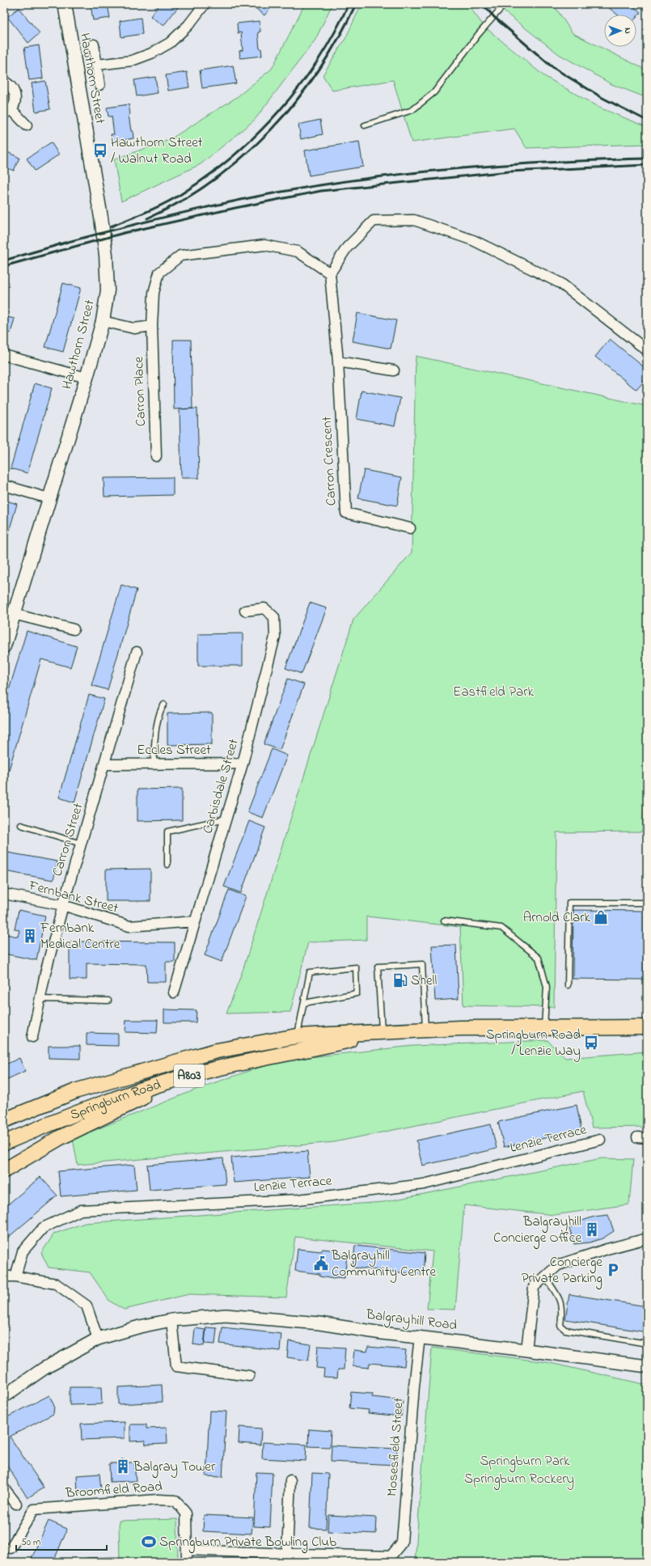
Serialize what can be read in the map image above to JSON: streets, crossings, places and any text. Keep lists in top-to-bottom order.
{
  "streets": {
    "main road": ["Hawthorn Street", "A803", "Springburn Road"],
    "street": [
      "Carron Place",
      "Carron Crescent",
      "Eccles Street",
      "Carbisdale Street",
      "Carron Street",
      "Fernbank Street",
      "Lenzie Terrace",
      "Balgrayhill Road",
      "Mosesfield Street",
      "Broomfield Road"
    ]
  },
  "crossings": [
    ["Eccles Street", "Carbisdale Street"],
    ["Eccles Street", "Carron Street"],
    ["Carbisdale Street", "Fernbank Street"],
    ["Carron Street", "Fernbank Street"],
    ["Balgrayhill Road", "Mosesfield Street"]
  ],
  "parks": ["Eastfield Park", "Springburn Park", "Springburn Rockery"],
  "places": {
    "bus stop": ["Hawthorn Street / Walnut Road", "Springburn Road / Lenzie Way"],
    "shop": ["Arnold Clark"],
    "building": ["Fernbank Medical Centre", "Balgrayhill Concierge Office", "Balgray Tower"],
    "fuel station": ["Shell"],
    "public building": ["Balgrayhill Community Centre"],
    "parking": ["Concierge Private Parking"],
    "sports": ["Springburn Private Bowling Club"]
  },
  "scale_bar": "50 m",
  "north": "right"
}
